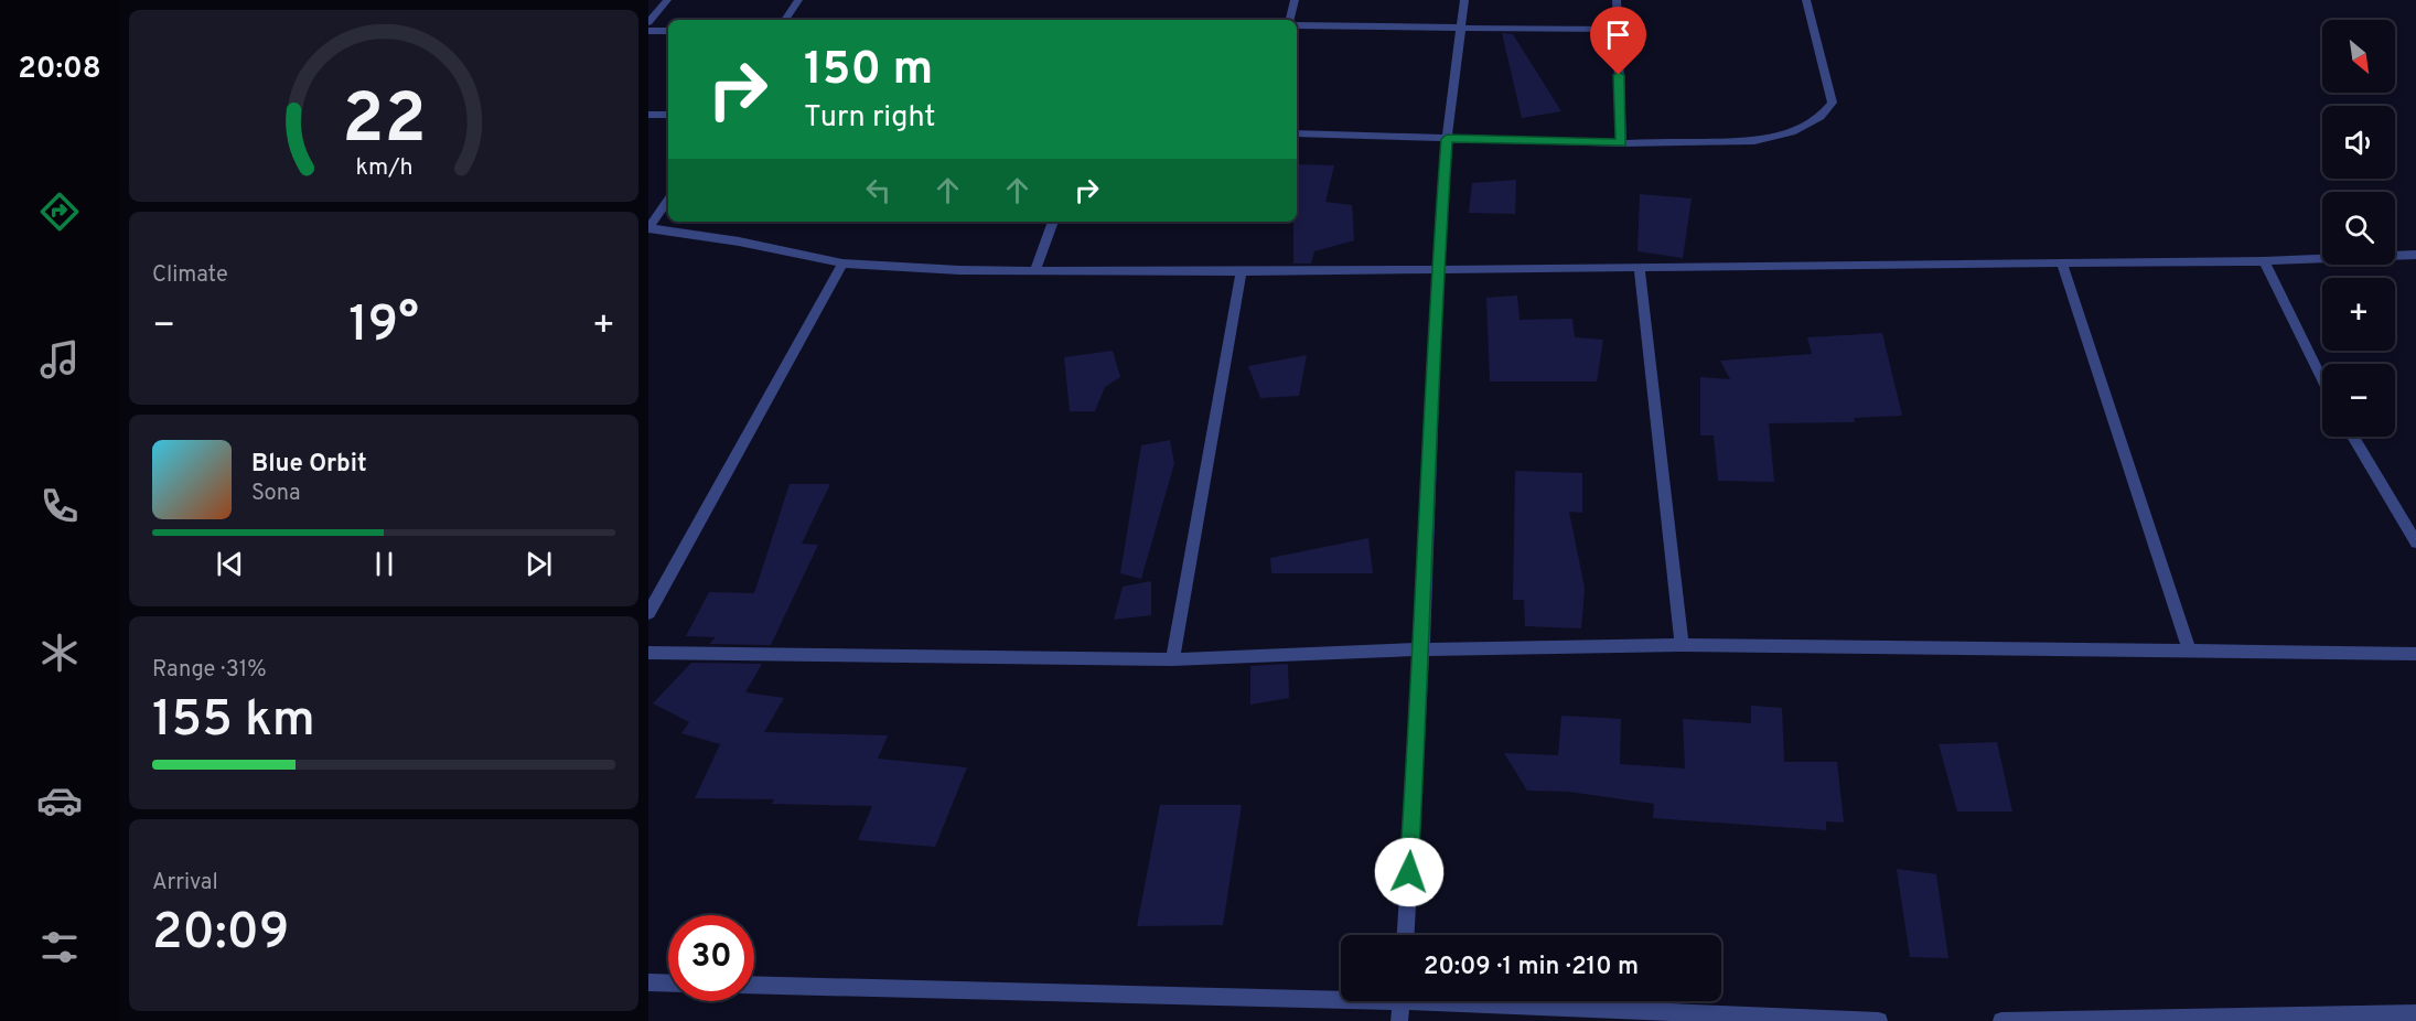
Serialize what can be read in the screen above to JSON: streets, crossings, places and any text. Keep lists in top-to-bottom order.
{
  "north": "bottom right",
  "page": {
    "tabs": "20:08",
    "map_buttons": ["+", "−"],
    "turn": ["150 m", "Turn right"],
    "tile": [
      "Climate",
      ["Range · 31%", "155 km"],
      ["Arrival", "20:09"]
    ],
    "heat": ["−", "19°", "+"],
    "song": ["Blue Orbit", "Sona"],
    "limit": "30",
    "trip": "20:09 · 1 min · 210 m",
    "gauge": ["22", "km/h"]
  }
}
